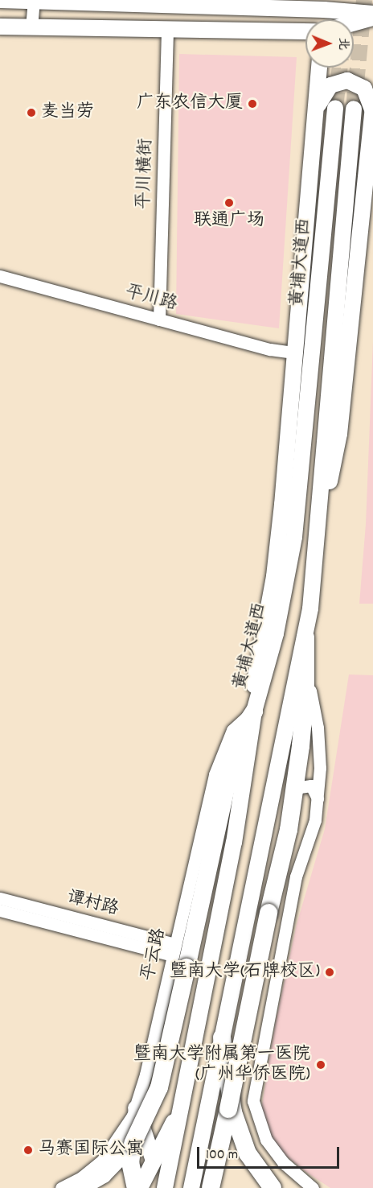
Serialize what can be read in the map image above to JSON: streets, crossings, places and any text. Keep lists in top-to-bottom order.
{
  "streets": {
    "main road": ["黄埔大道西"],
    "street": [
      "平川横街",
      "平川路",
      "谭村路",
      "平云路"
    ]
  },
  "crossings": [
    ["平川横街", "平川路"],
    ["黄埔大道西", "平云路"],
    ["谭村路", "平云路"]
  ],
  "places": [
    "广东农信大厦",
    "麦当劳",
    "联通广场",
    "暨南大学(石牌校区)",
    "暨南大学附属第一医院 (广州华侨医院)",
    "马赛国际公寓"
  ],
  "scale_bar": "100 m",
  "north": "right"
}
